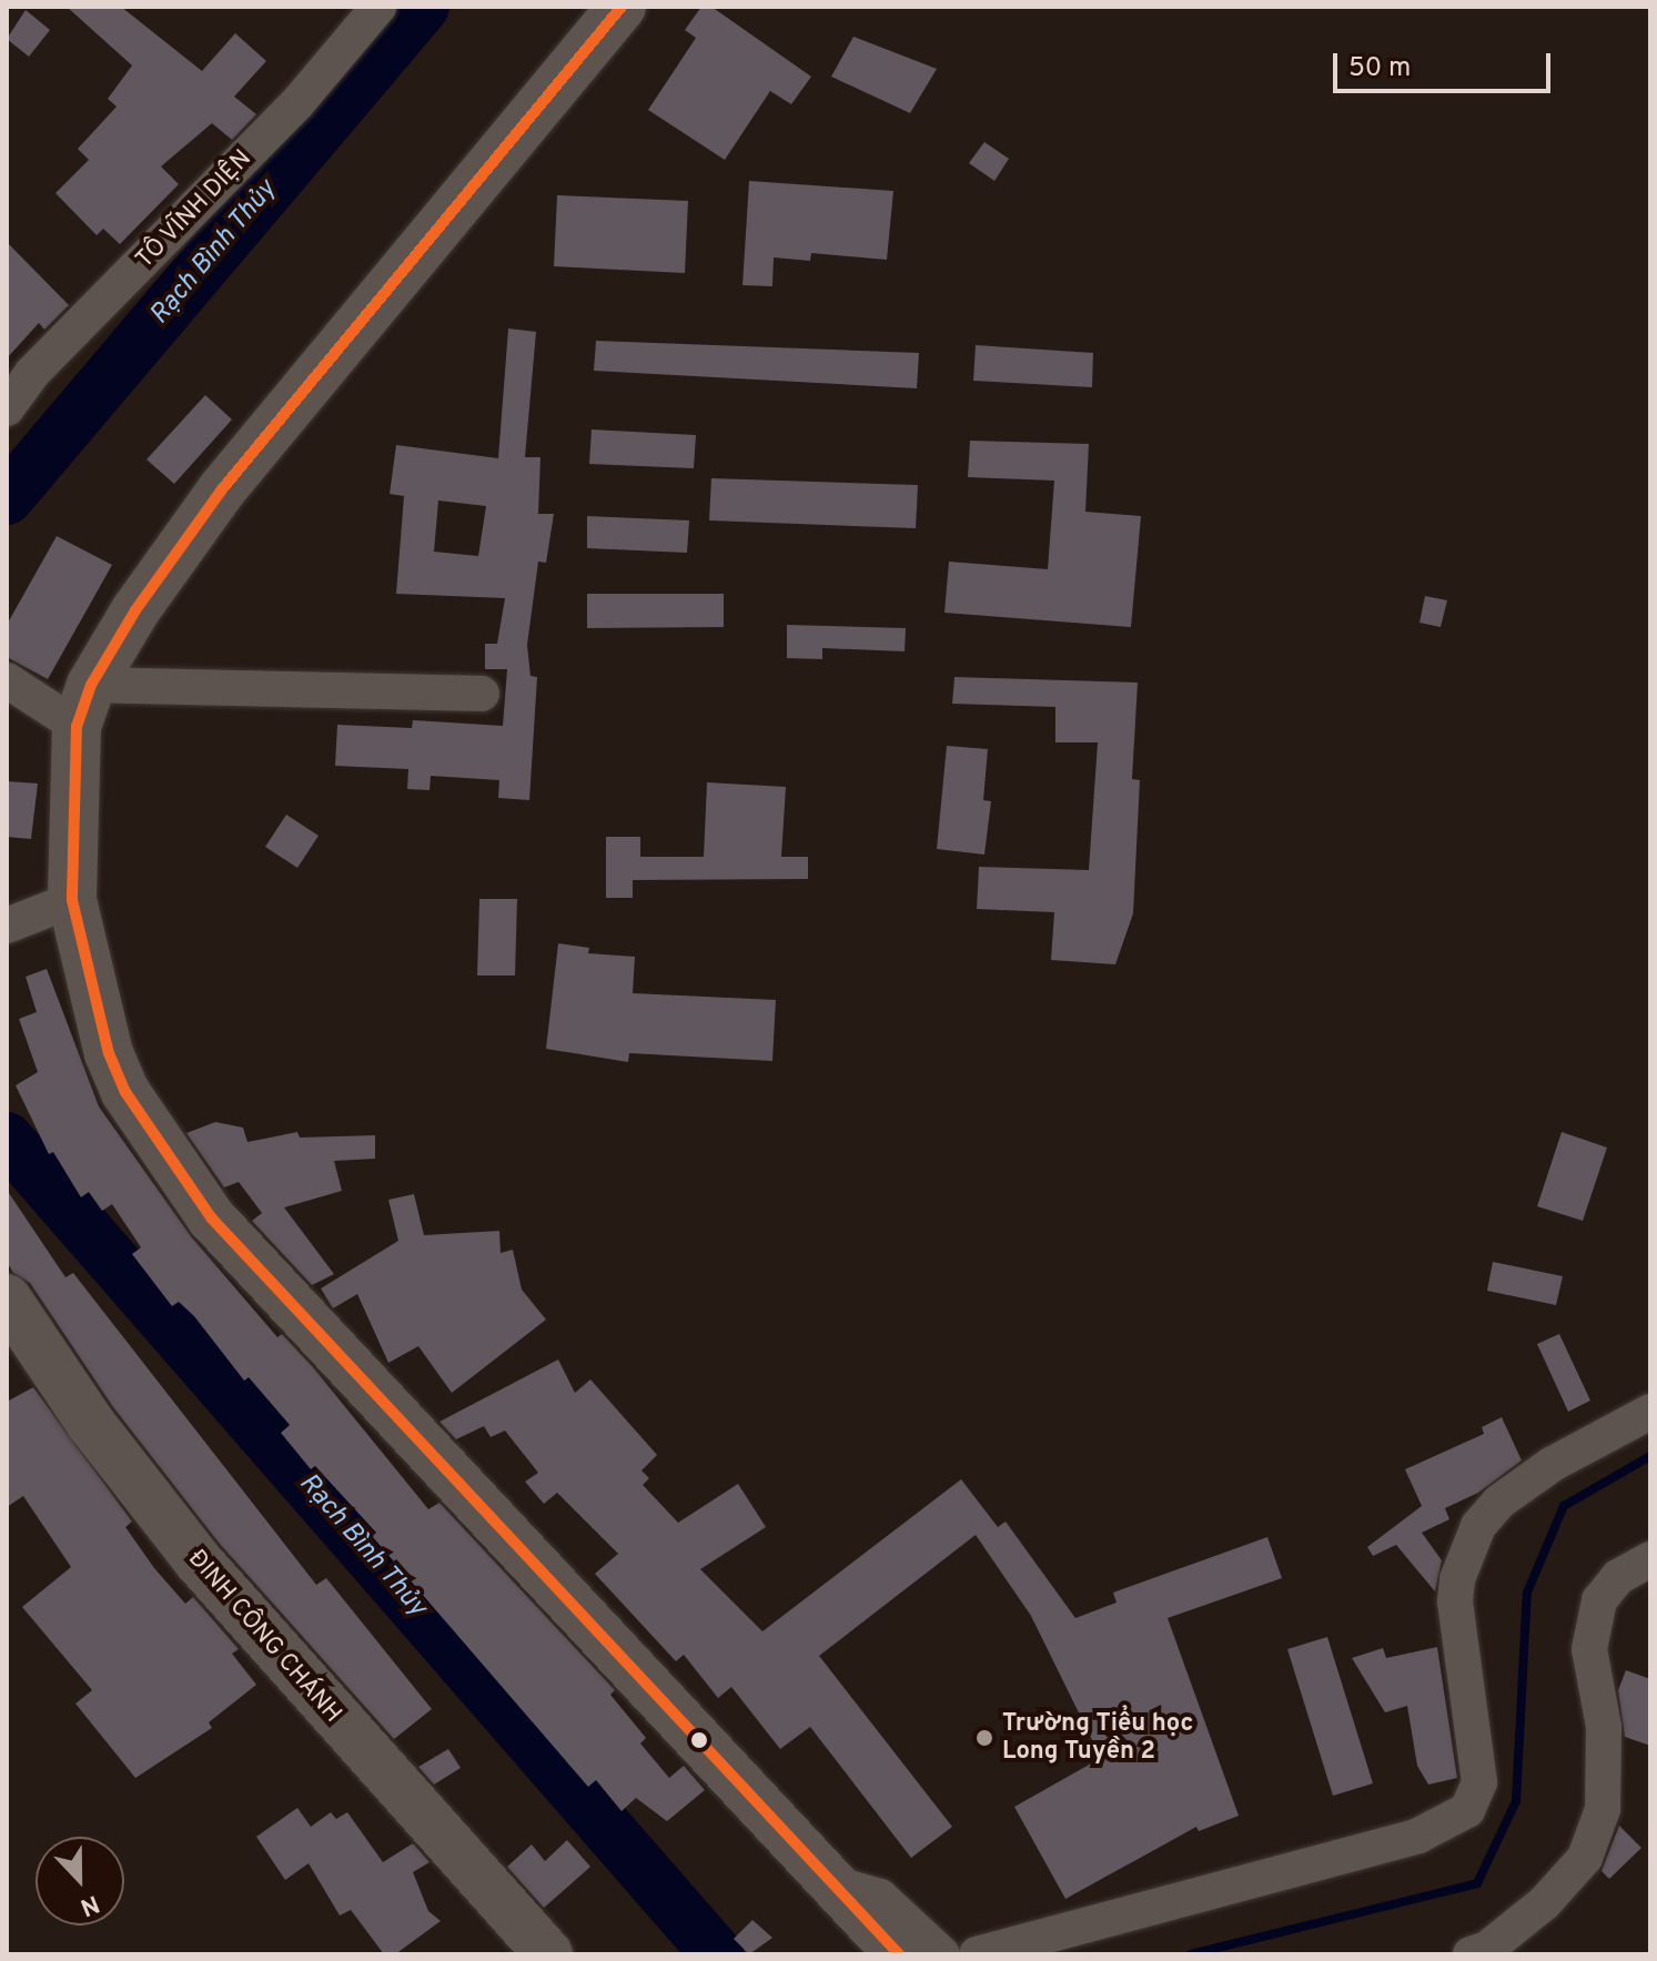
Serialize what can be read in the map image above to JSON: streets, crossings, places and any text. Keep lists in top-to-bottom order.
{
  "streets": {
    "main road": ["ĐINH CÔNG CHÁNH"],
    "street": ["TÔ VĨNH DIỆN"]
  },
  "water": ["Rạch Bình Thủy"],
  "places": ["Trường Tiểu học Long Tuyền 2"],
  "scale_bar": "50 m",
  "north": "bottom"
}
